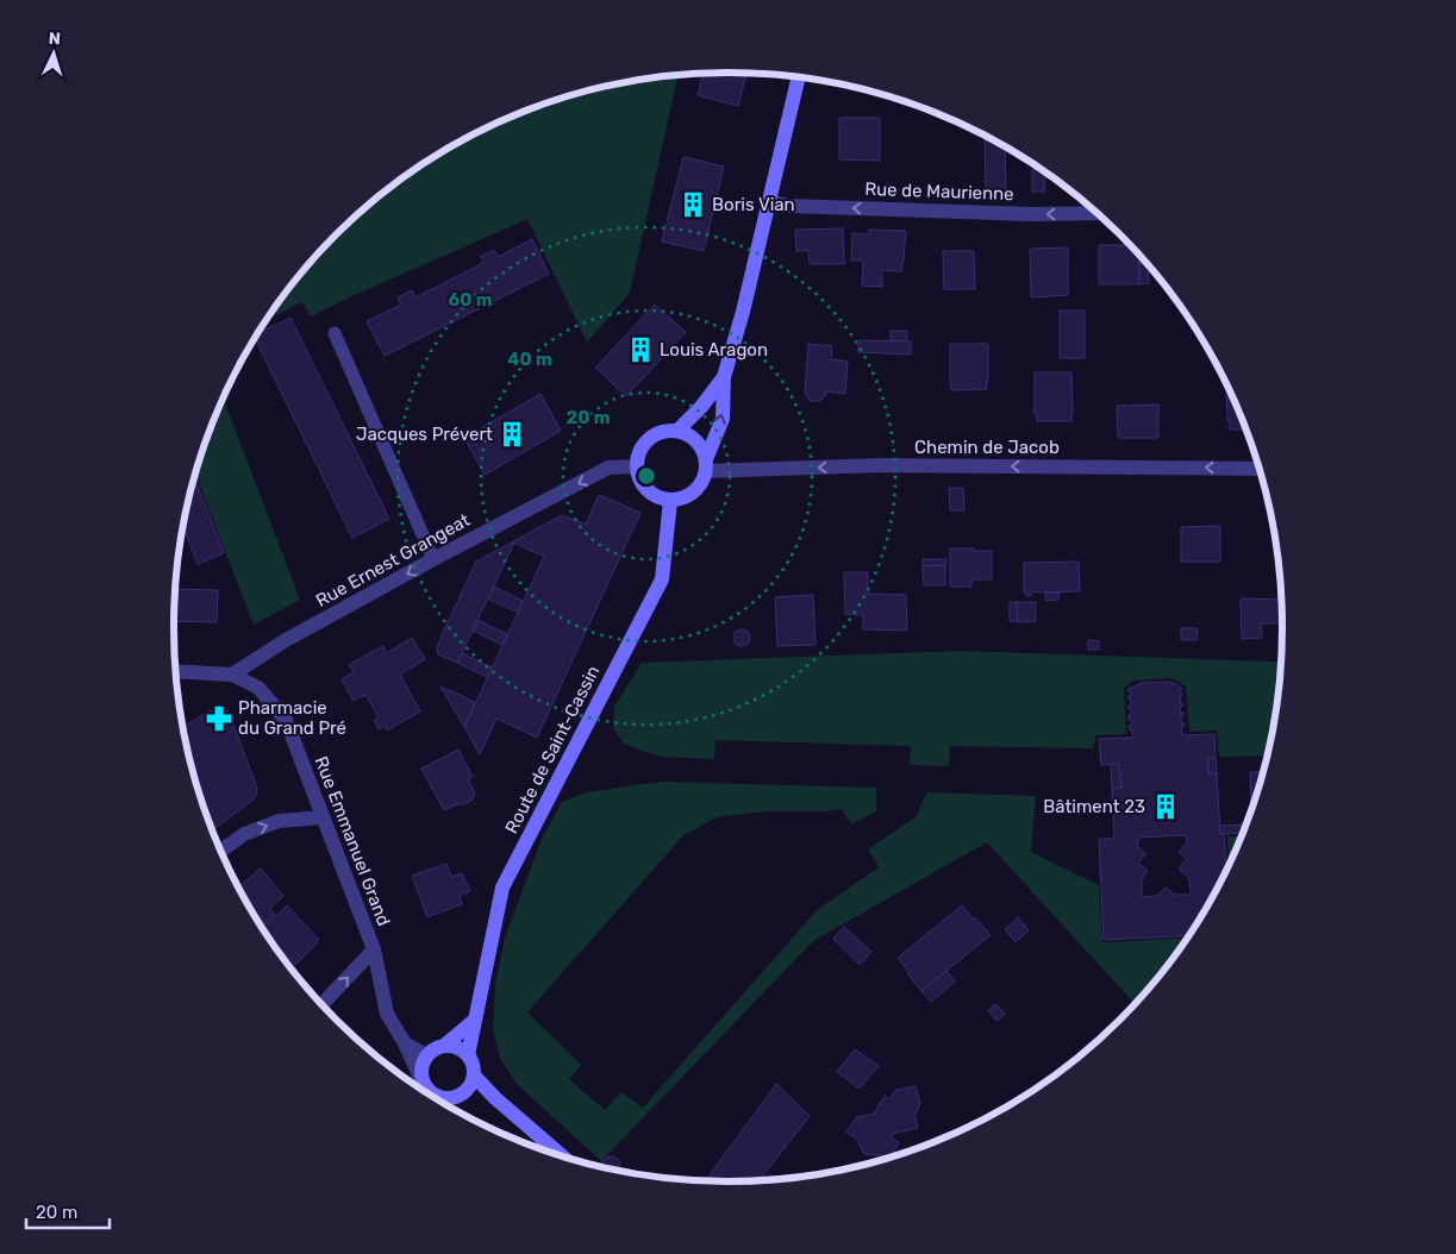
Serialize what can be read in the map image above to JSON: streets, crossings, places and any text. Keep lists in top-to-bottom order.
{
  "streets": {
    "street": [
      "Rue de Maurienne",
      "Chemin de Jacob",
      "Rue Ernest Grangeat",
      "Route de Saint-Cassin",
      "Rue Emmanuel Grand"
    ]
  },
  "crossings": [
    ["Chemin de Jacob", "Rue Ernest Grangeat"],
    ["Chemin de Jacob", "Route de Saint-Cassin"],
    ["Rue Ernest Grangeat", "Route de Saint-Cassin"],
    ["Rue Ernest Grangeat", "Rue Emmanuel Grand"],
    ["Route de Saint-Cassin", "Rue Emmanuel Grand"]
  ],
  "one_way": ["Rue de Maurienne", "Chemin de Jacob", "Rue Ernest Grangeat"],
  "places": {
    "building": [
      "Boris Vian",
      "Louis Aragon",
      "Jacques Prévert",
      "Bâtiment 23"
    ],
    "pharmacy": ["Pharmacie du Grand Pré"]
  },
  "scale_bar": "20 m",
  "north": "top",
  "rings": ["60 m", "40 m", "20 m"]
}
